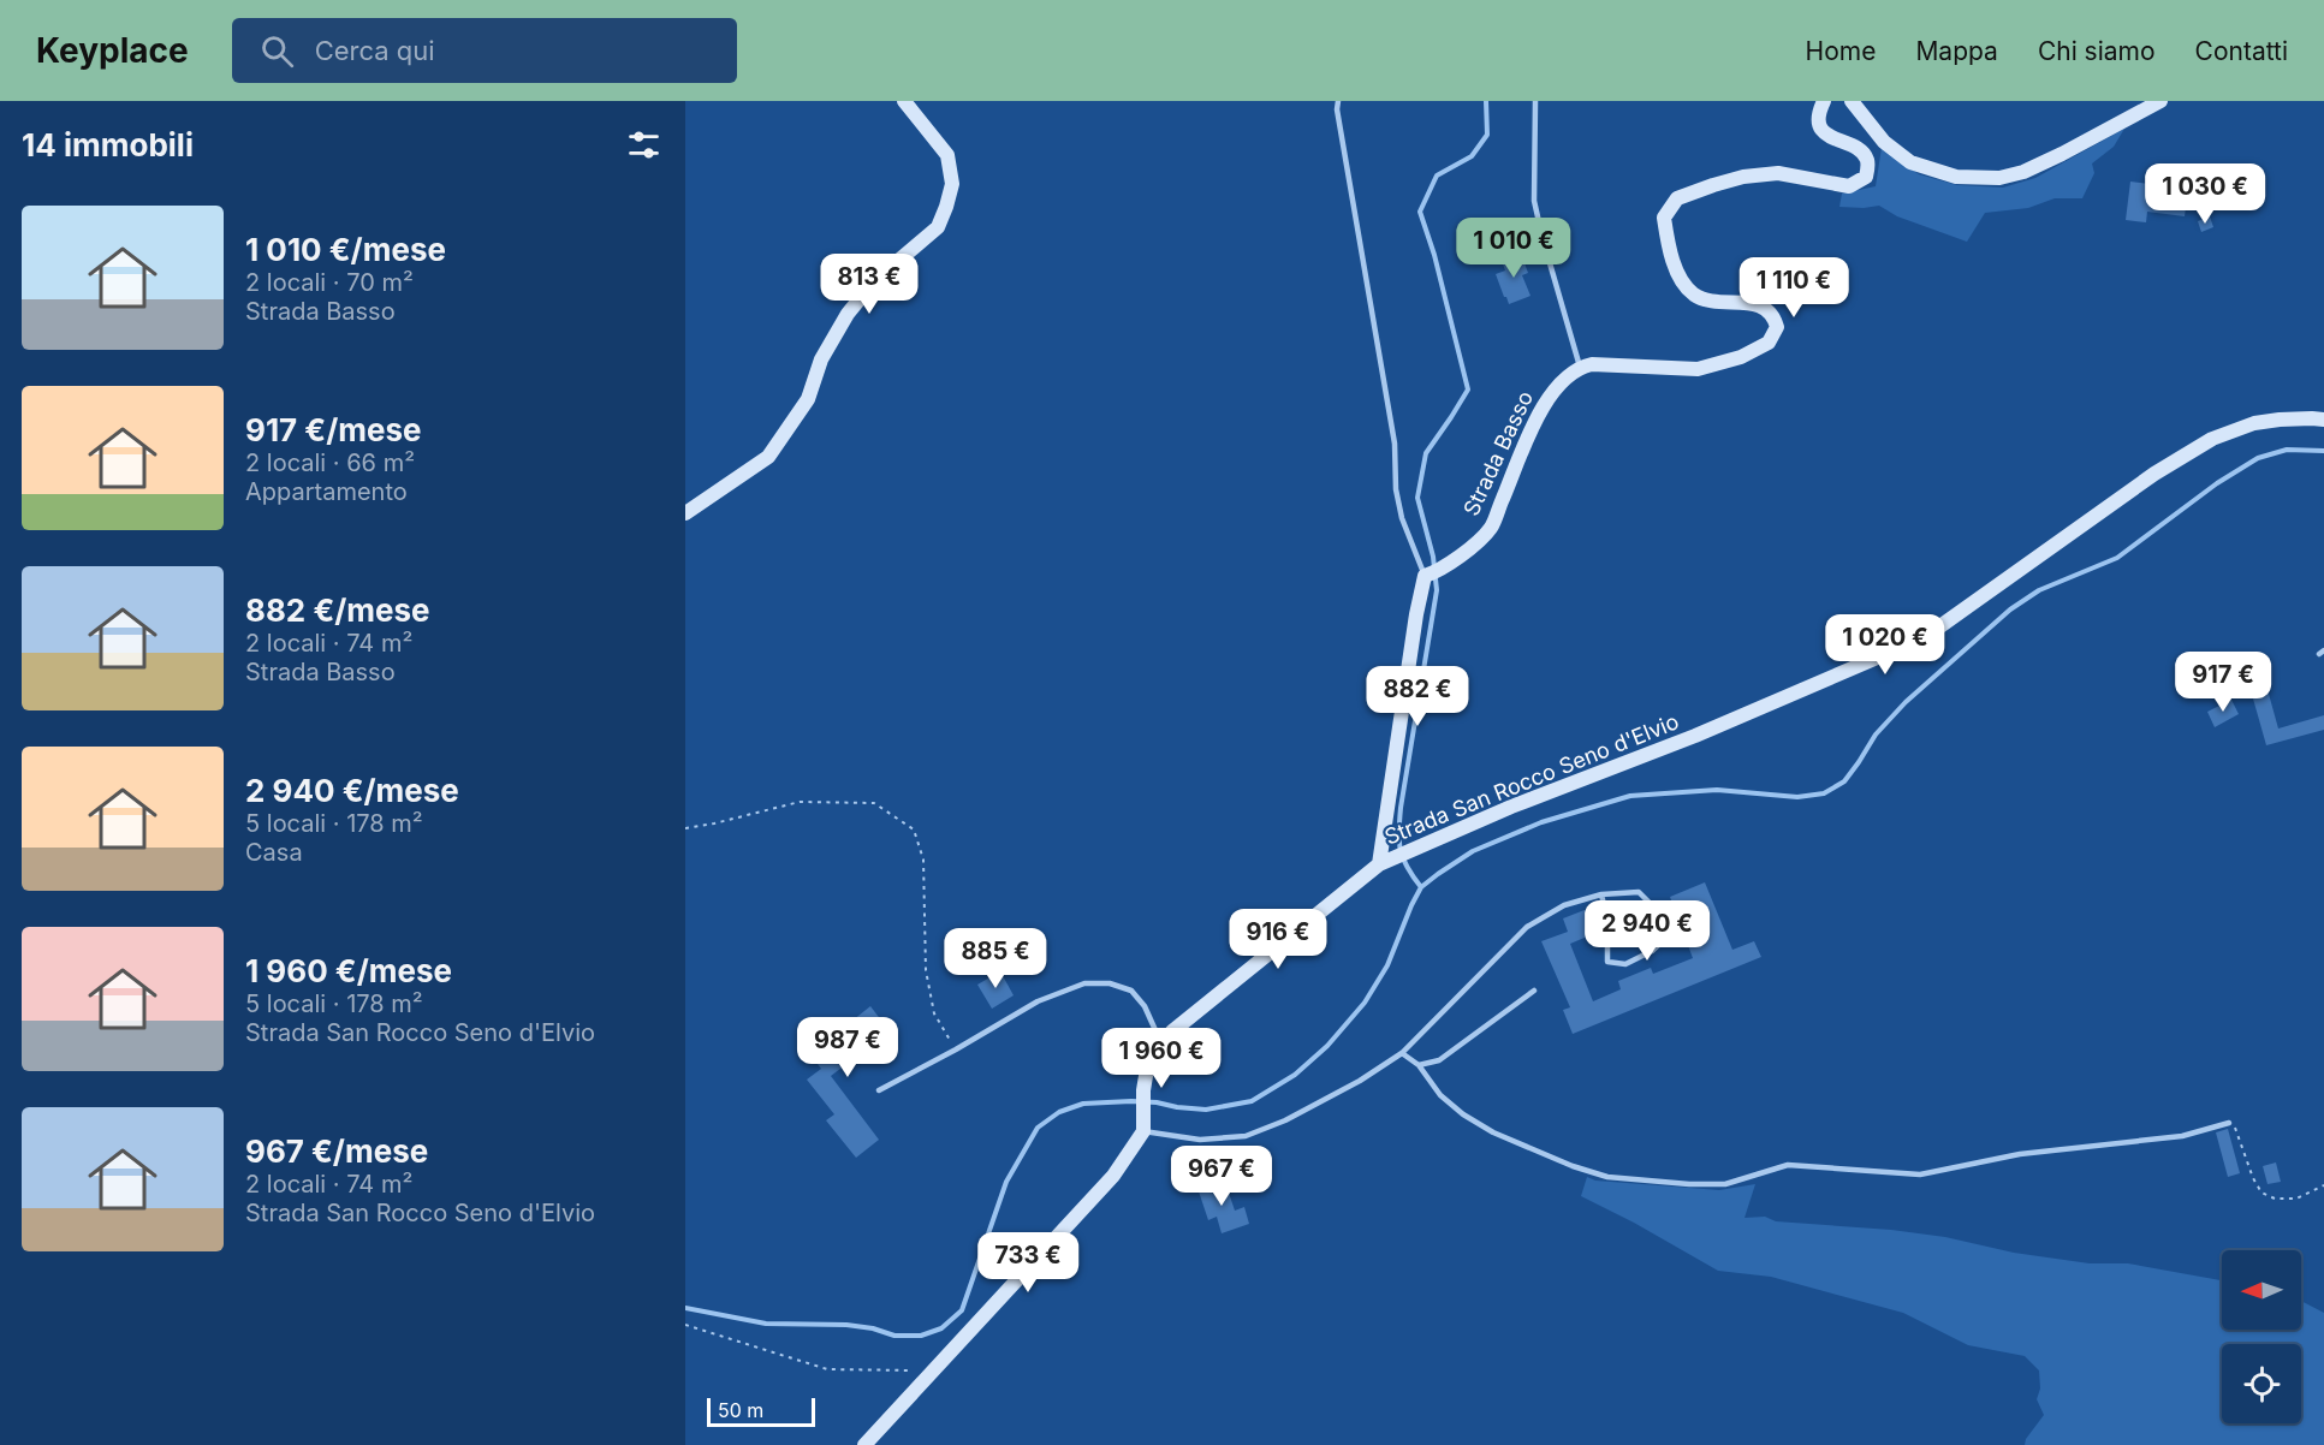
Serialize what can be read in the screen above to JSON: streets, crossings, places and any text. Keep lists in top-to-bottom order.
{
  "streets": {
    "street": ["Strada Basso", "Strada San Rocco Seno d'Elvio"]
  },
  "scale_bar": "50 m",
  "north": "left",
  "page": {
    "header": "Keyplace",
    "search": "Cerca qui",
    "nav": [
      "Home",
      "Mappa",
      "Chi siamo",
      "Contatti"
    ],
    "heading": "14 immobili",
    "price": [
      "1 030 €",
      "1 010 €",
      "813 €",
      "1 110 €",
      "1 020 €",
      "917 €",
      "882 €",
      "2 940 €",
      "916 €",
      "885 €",
      "987 €",
      "1 960 €",
      "967 €",
      "733 €"
    ],
    "list": [
      {
        "name": "1 010 €/mese",
        "note": "2 locali · 70 m² · Strada Basso"
      },
      {
        "name": "917 €/mese",
        "note": "2 locali · 66 m² · Appartamento"
      },
      {
        "name": "882 €/mese",
        "note": "2 locali · 74 m² · Strada Basso"
      },
      {
        "name": "2 940 €/mese",
        "note": "5 locali · 178 m² · Casa"
      },
      {
        "name": "1 960 €/mese",
        "note": "5 locali · 178 m² · Strada San Rocco Seno d'Elvio"
      },
      {
        "name": "967 €/mese",
        "note": "2 locali · 74 m² · Strada San Rocco Seno d'Elvio"
      }
    ],
    "scale": "50 m"
  }
}
